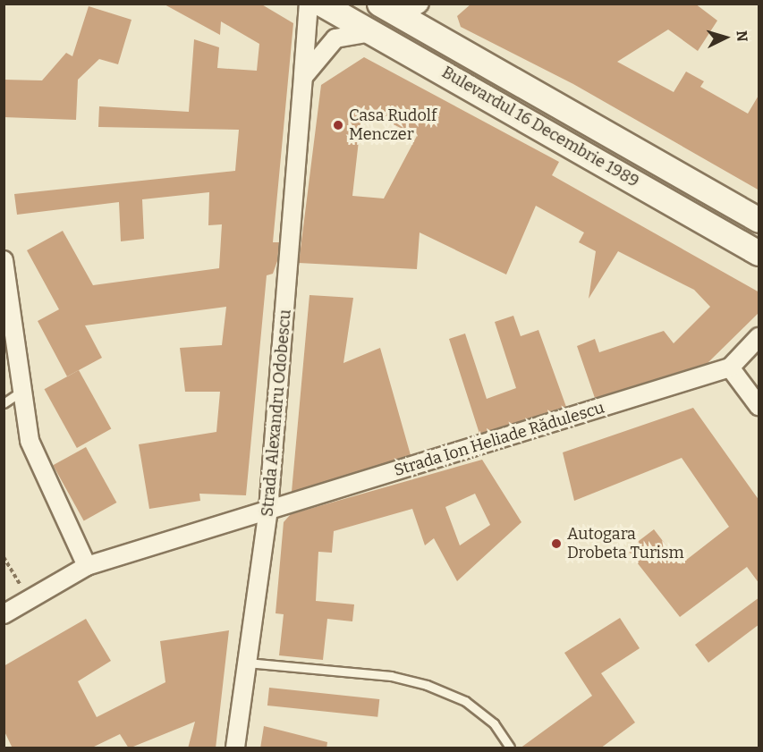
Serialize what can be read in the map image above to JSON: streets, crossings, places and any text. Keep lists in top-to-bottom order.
{
  "streets": {
    "main road": ["Bulevardul 16 Decembrie 1989"],
    "street": ["Strada Alexandru Odobescu", "Strada Ion Heliade Rădulescu"]
  },
  "crossings": [
    ["Strada Alexandru Odobescu", "Strada Ion Heliade Rădulescu"]
  ],
  "places": ["Casa Rudolf Menczer", "Autogara Drobeta Turism"],
  "north": "right"
}
